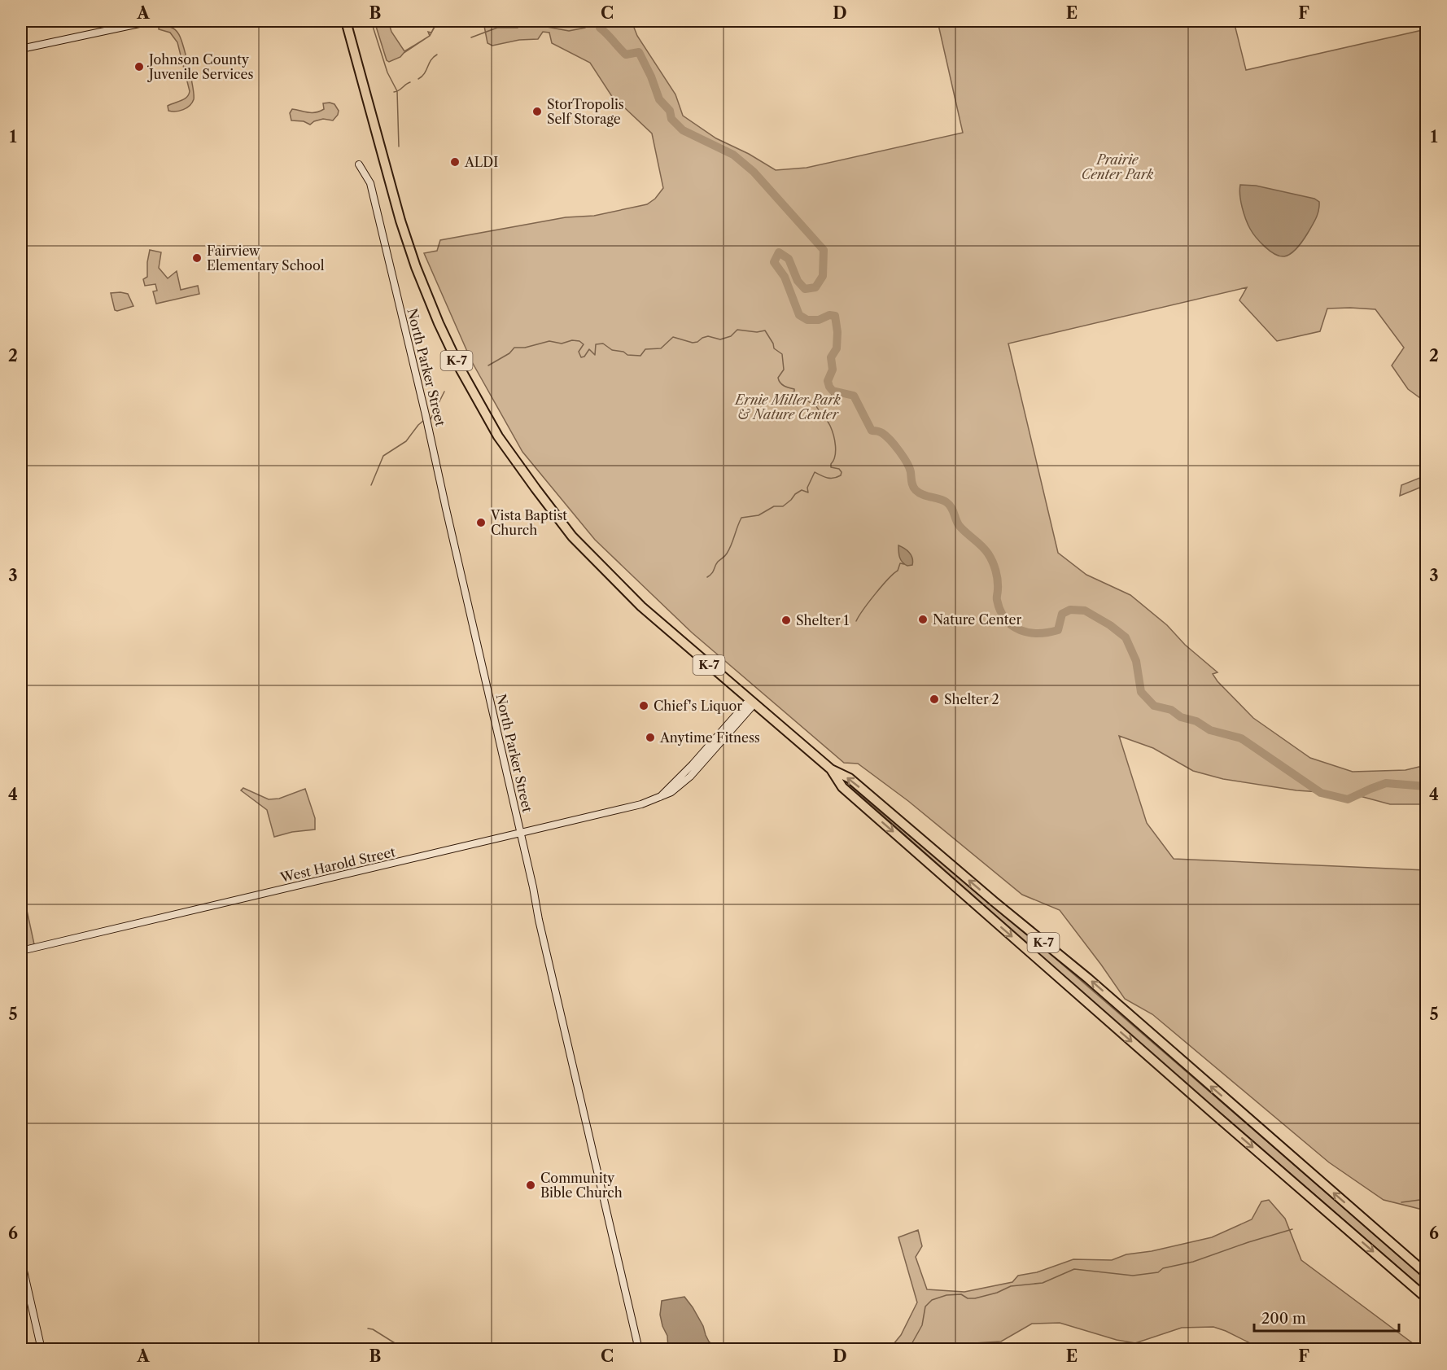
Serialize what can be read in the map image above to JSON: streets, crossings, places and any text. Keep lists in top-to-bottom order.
{
  "streets": {
    "highway": ["K-7"],
    "street": ["North Parker Street", "West Harold Street"]
  },
  "crossings": [
    ["K-7", "West Harold Street"],
    ["North Parker Street", "West Harold Street"]
  ],
  "parks": ["Prairie Center Park", "Ernie Miller Park & Nature Center"],
  "places": [
    "Johnson County Juvenile Services",
    "StorTropolis Self Storage",
    "ALDI",
    "Fairview Elementary School",
    "Vista Baptist Church",
    "Nature Center",
    "Shelter 1",
    "Shelter 2",
    "Chief's Liquor",
    "Anytime Fitness",
    "Community Bible Church"
  ],
  "scale_bar": "200 m",
  "grid": {
    "columns": [
      "A",
      "B",
      "C",
      "D",
      "E",
      "F"
    ],
    "rows": [
      "1",
      "2",
      "3",
      "4",
      "5",
      "6"
    ]
  }
}
